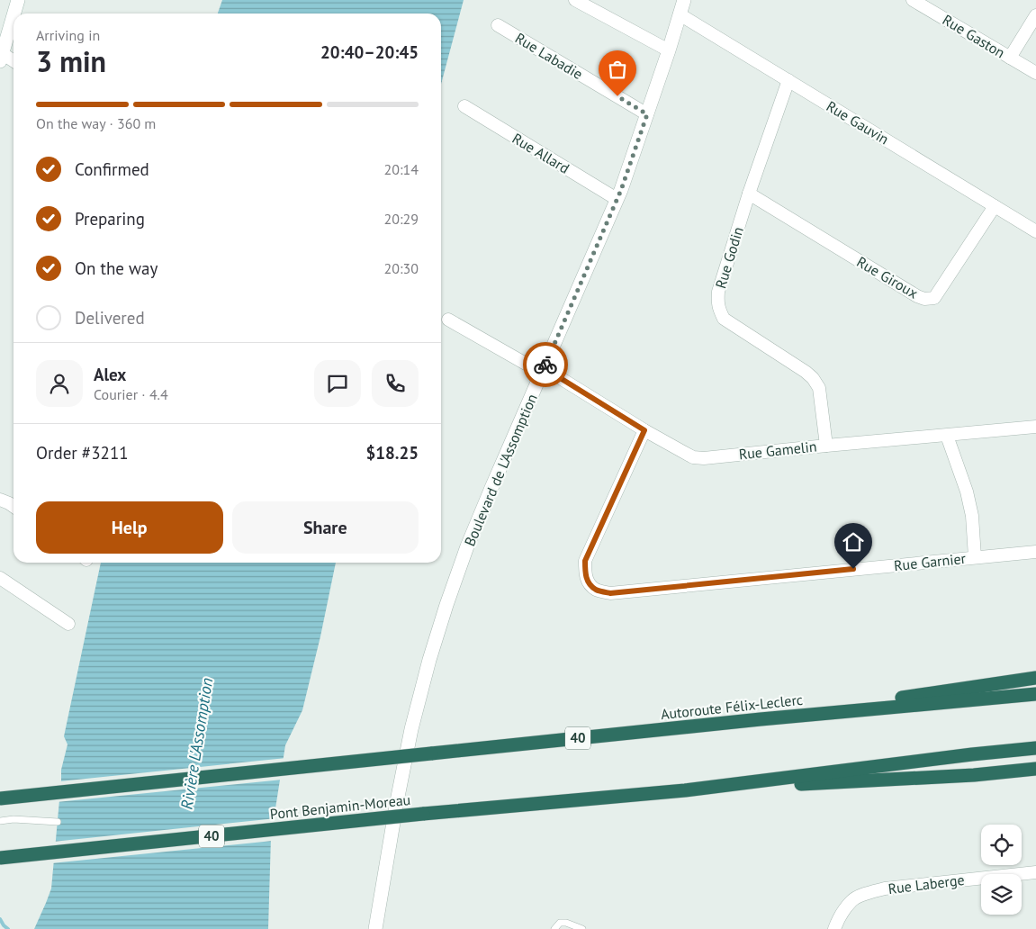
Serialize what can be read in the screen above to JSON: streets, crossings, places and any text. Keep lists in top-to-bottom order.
{
  "streets": {
    "highway": ["Autoroute Félix-Leclerc", "40", "Pont Benjamin-Moreau"],
    "street": [
      "Rue Gaston",
      "Rue Labadie",
      "Rue Gauvin",
      "Rue Allard",
      "Rue Godin",
      "Rue Giroux",
      "Rue Gamelin",
      "Boulevard de L'Assomption",
      "Rue Garnier",
      "Rue Laberge"
    ]
  },
  "crossings": [
    ["Rue Labadie", "Boulevard de L'Assomption"],
    ["Rue Gauvin", "Rue Godin"],
    ["Rue Gauvin", "Rue Giroux"],
    ["Rue Gauvin", "Boulevard de L'Assomption"],
    ["Rue Allard", "Boulevard de L'Assomption"],
    ["Rue Godin", "Rue Giroux"],
    ["Rue Godin", "Rue Gamelin"],
    ["Rue Gamelin", "Boulevard de L'Assomption"],
    ["Rue Gamelin", "Rue Garnier"],
    ["40", "Pont Benjamin-Moreau"]
  ],
  "water": ["Rivière L'Assomption"],
  "page": {
    "heading": ["3 min", "Arriving in", "20:40–20:45"],
    "panel": [
      "Alex",
      "Courier · 4.4",
      "Order #3211",
      "$18.25"
    ],
    "bar": "On the way · 360 m",
    "list": [
      ["Confirmed", "20:14"],
      ["Preparing", "20:29"],
      ["On the way", "20:30"],
      "Delivered"
    ],
    "buttons": ["Help", "Share"]
  }
}
